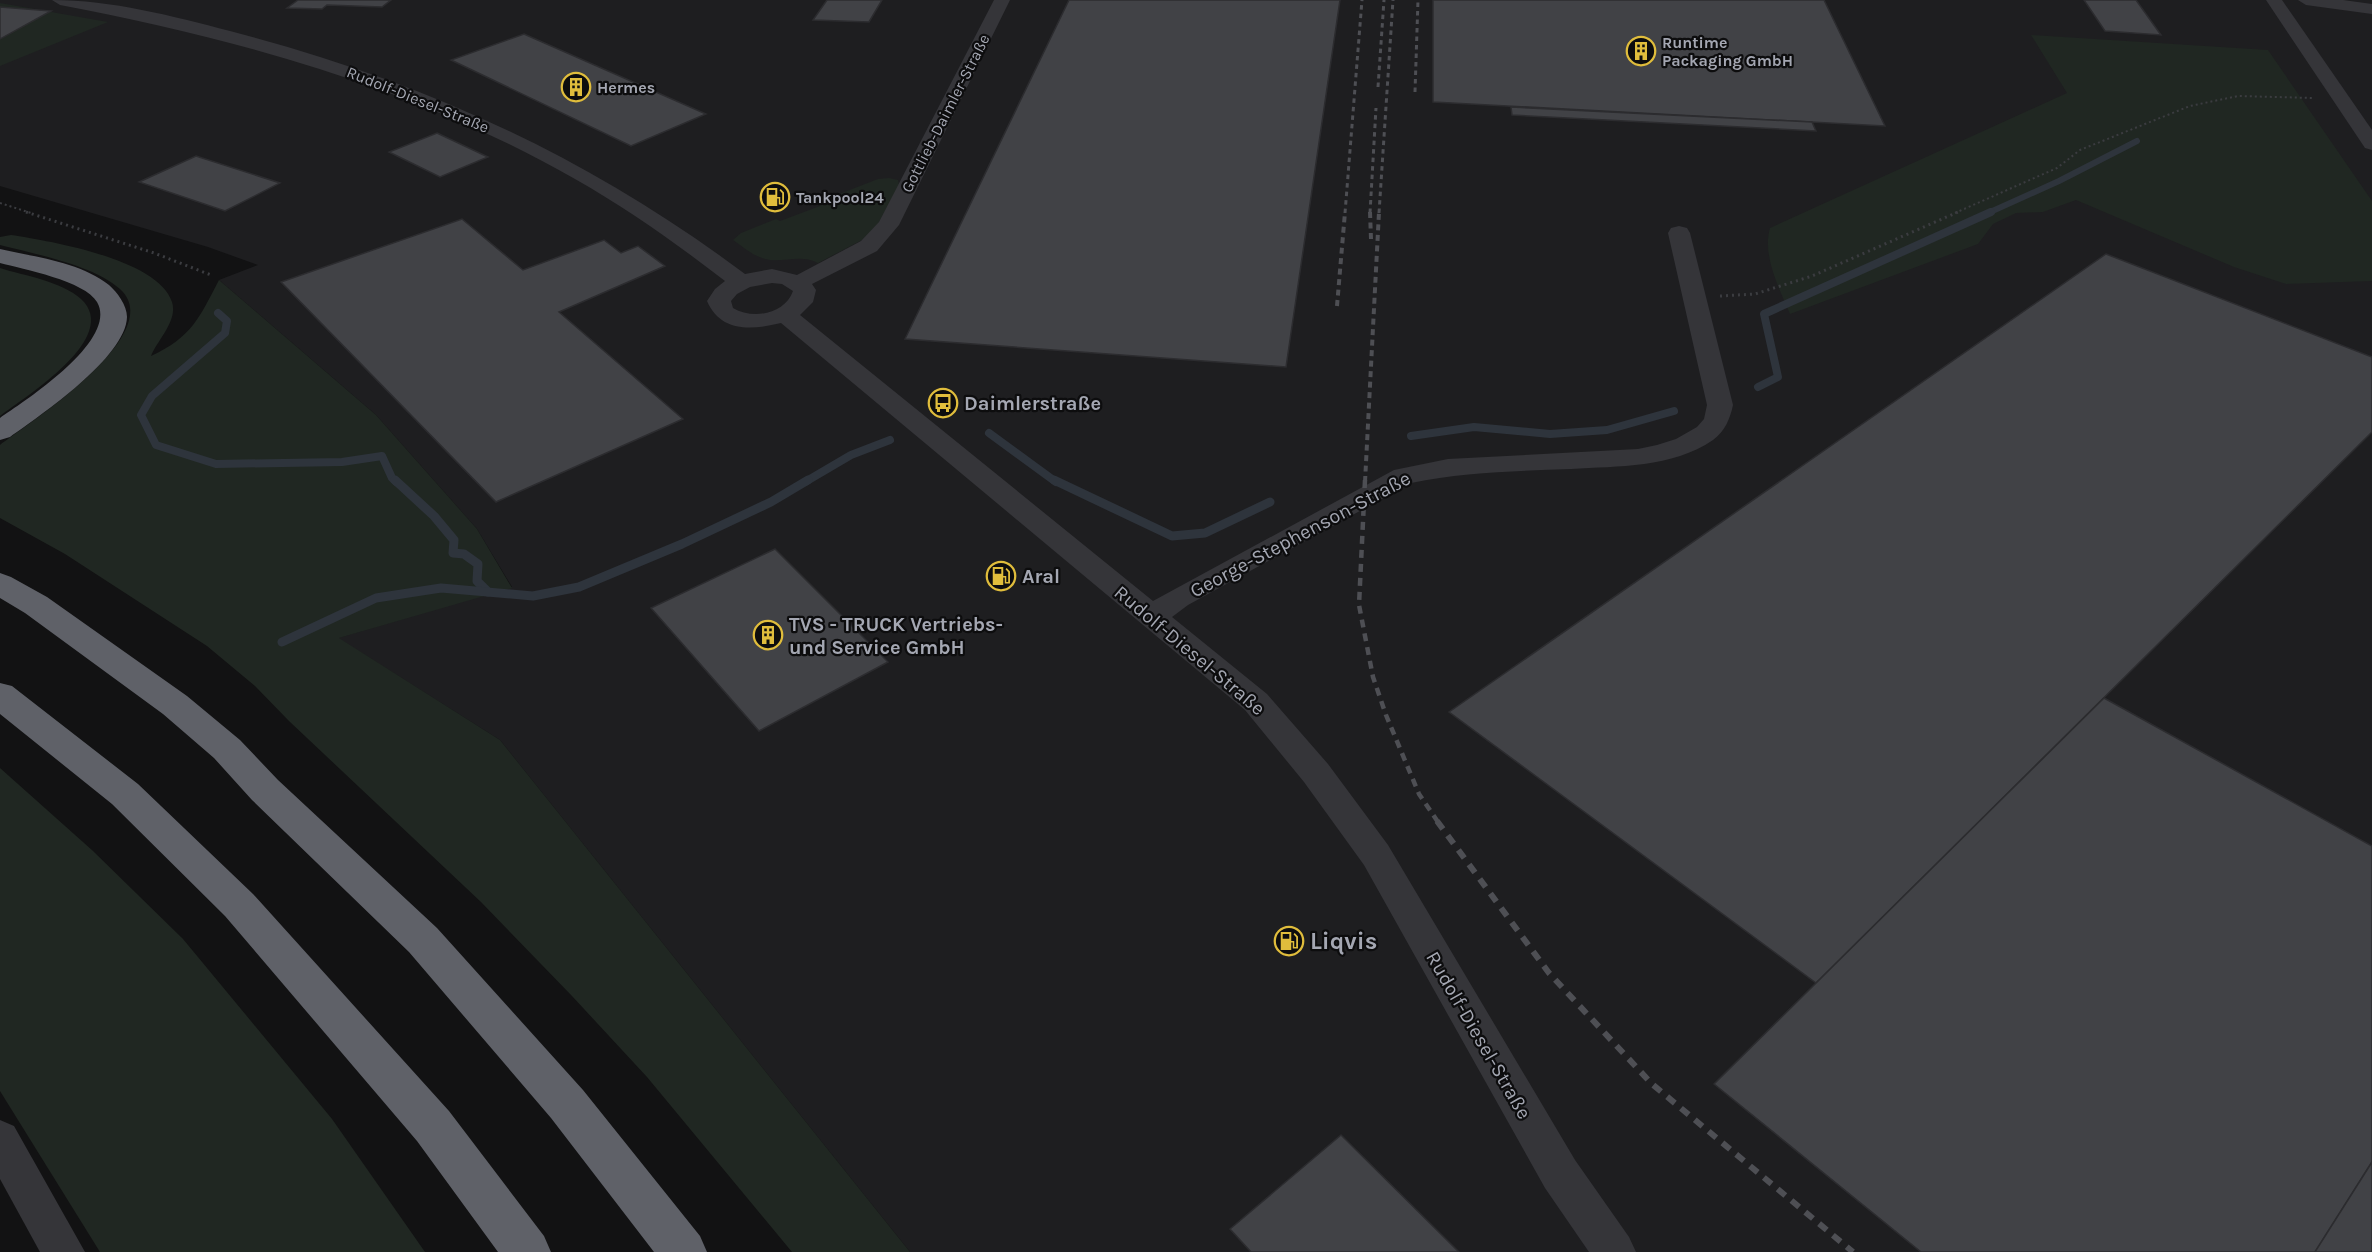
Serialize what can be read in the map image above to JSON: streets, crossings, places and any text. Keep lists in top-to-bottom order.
{
  "streets": {
    "street": ["Rudolf-Diesel-Straße", "Gottlieb-Daimler-Straße", "George-Stephenson-Straße"]
  },
  "crossings": [
    ["Rudolf-Diesel-Straße", "George-Stephenson-Straße"]
  ],
  "places": {
    "building": ["Runtime Packaging GmbH", "Hermes", "TVS - TRUCK Vertriebs- und Service GmbH"],
    "fuel station": ["Tankpool24", "Aral", "Liqvis"],
    "bus stop": ["Daimlerstraße"]
  }
}
